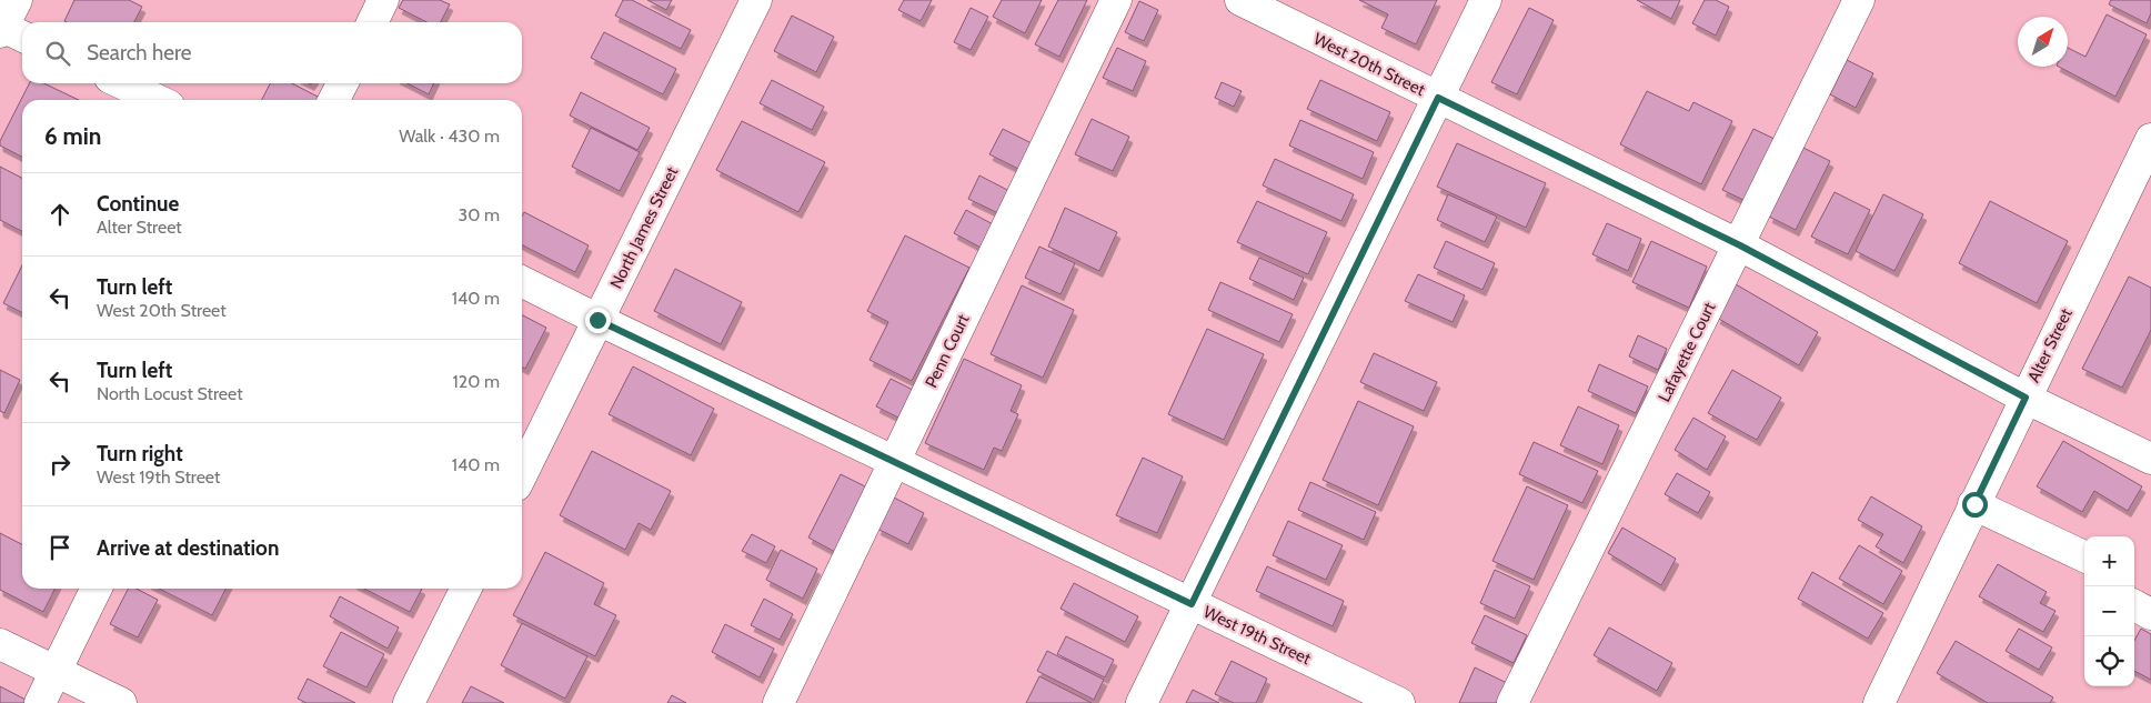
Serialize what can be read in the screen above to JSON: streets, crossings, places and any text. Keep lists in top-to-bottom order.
{
  "streets": {
    "street": [
      "West 20th Street",
      "North James Street",
      "Alter Street",
      "Penn Court",
      "Lafayette Court",
      "West 19th Street"
    ]
  },
  "crossings": [
    ["West 20th Street", "Alter Street"],
    ["West 20th Street", "Lafayette Court"],
    ["North James Street", "West 19th Street"],
    ["Penn Court", "West 19th Street"]
  ],
  "north": "top right",
  "page": {
    "search": "Search here",
    "heading": ["6 min", "Walk · 430 m"],
    "list": [
      ["Continue", "Alter Street", "30 m"],
      ["Turn left", "West 20th Street", "140 m"],
      ["Turn left", "North Locust Street", "120 m"],
      ["Turn right", "West 19th Street", "140 m"],
      "Arrive at destination"
    ],
    "map_buttons": ["+", "−"]
  }
}
